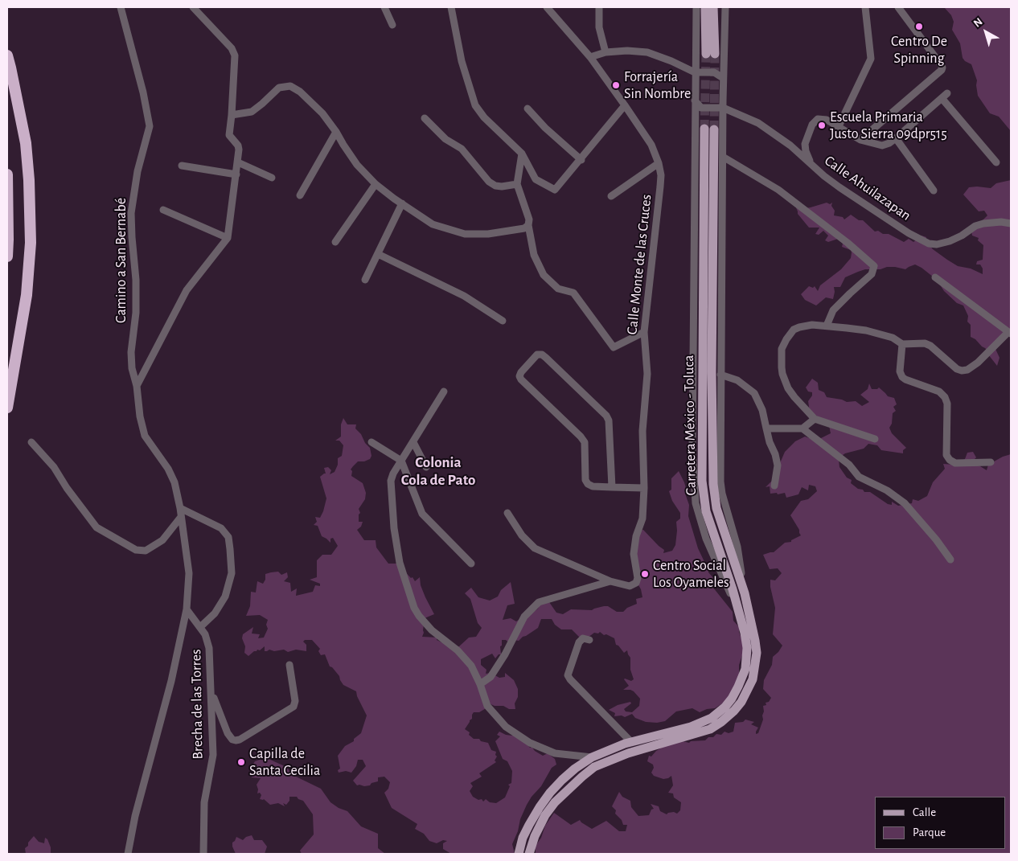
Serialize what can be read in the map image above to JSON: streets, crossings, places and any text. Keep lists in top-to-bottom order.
{
  "streets": {
    "main road": ["Carretera México - Toluca"],
    "street": [
      "Calle Ahuilazapan",
      "Camino a San Bernabé",
      "Calle Monte de las Cruces",
      "Brecha de las Torres"
    ]
  },
  "crossings": [
    ["Camino a San Bernabé", "Brecha de las Torres"]
  ],
  "districts": ["Colonia Cola de Pato"],
  "places": [
    "Centro De Spinning",
    "Forrajería Sin Nombre",
    "Escuela Primaria Justo Sierra 09dpr515",
    "Centro Social Los Oyameles",
    "Capilla de Santa Cecilia"
  ],
  "legend": ["Calle", "Parque"],
  "north": "top left"
}
